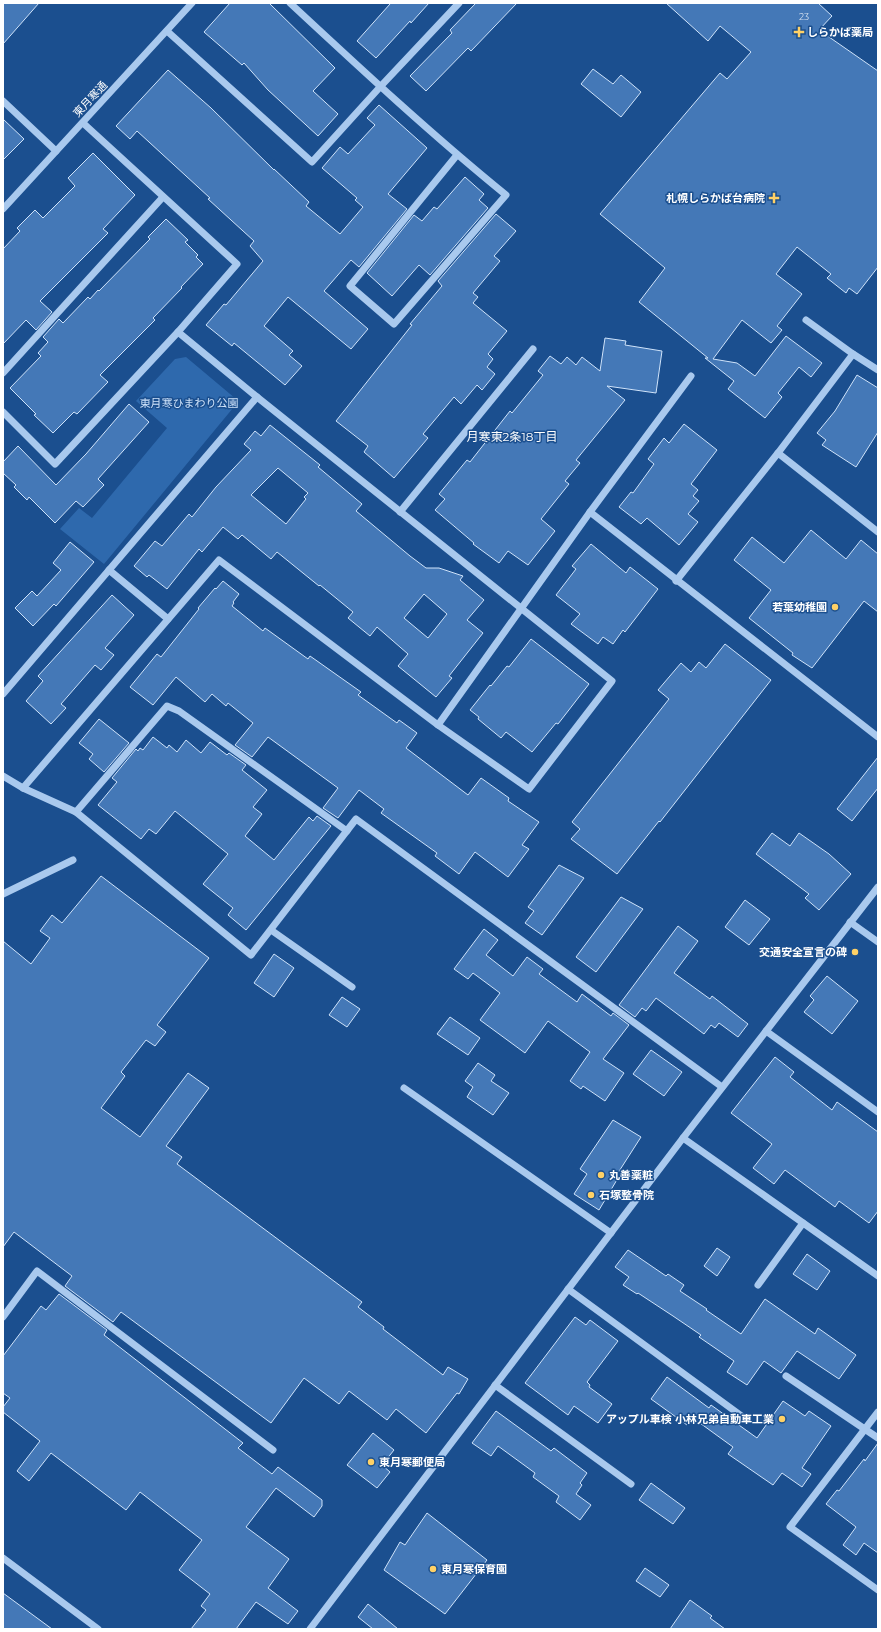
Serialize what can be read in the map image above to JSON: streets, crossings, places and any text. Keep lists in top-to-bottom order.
{
  "streets": {
    "street": ["東月寒通"]
  },
  "districts": ["月寒東2条18丁目"],
  "parks": ["東月寒ひまわり公園"],
  "places": {
    "health": ["しらかば薬局", "札幌しらかば台病院"],
    "other": [
      "若葉幼稚園",
      "交通安全宣言の碑",
      "丸善薬粧",
      "石塚整骨院",
      "アップル車検 小林兄弟自動車工業",
      "東月寒郵便局",
      "東月寒保育園"
    ]
  },
  "house_numbers": ["23"]
}
